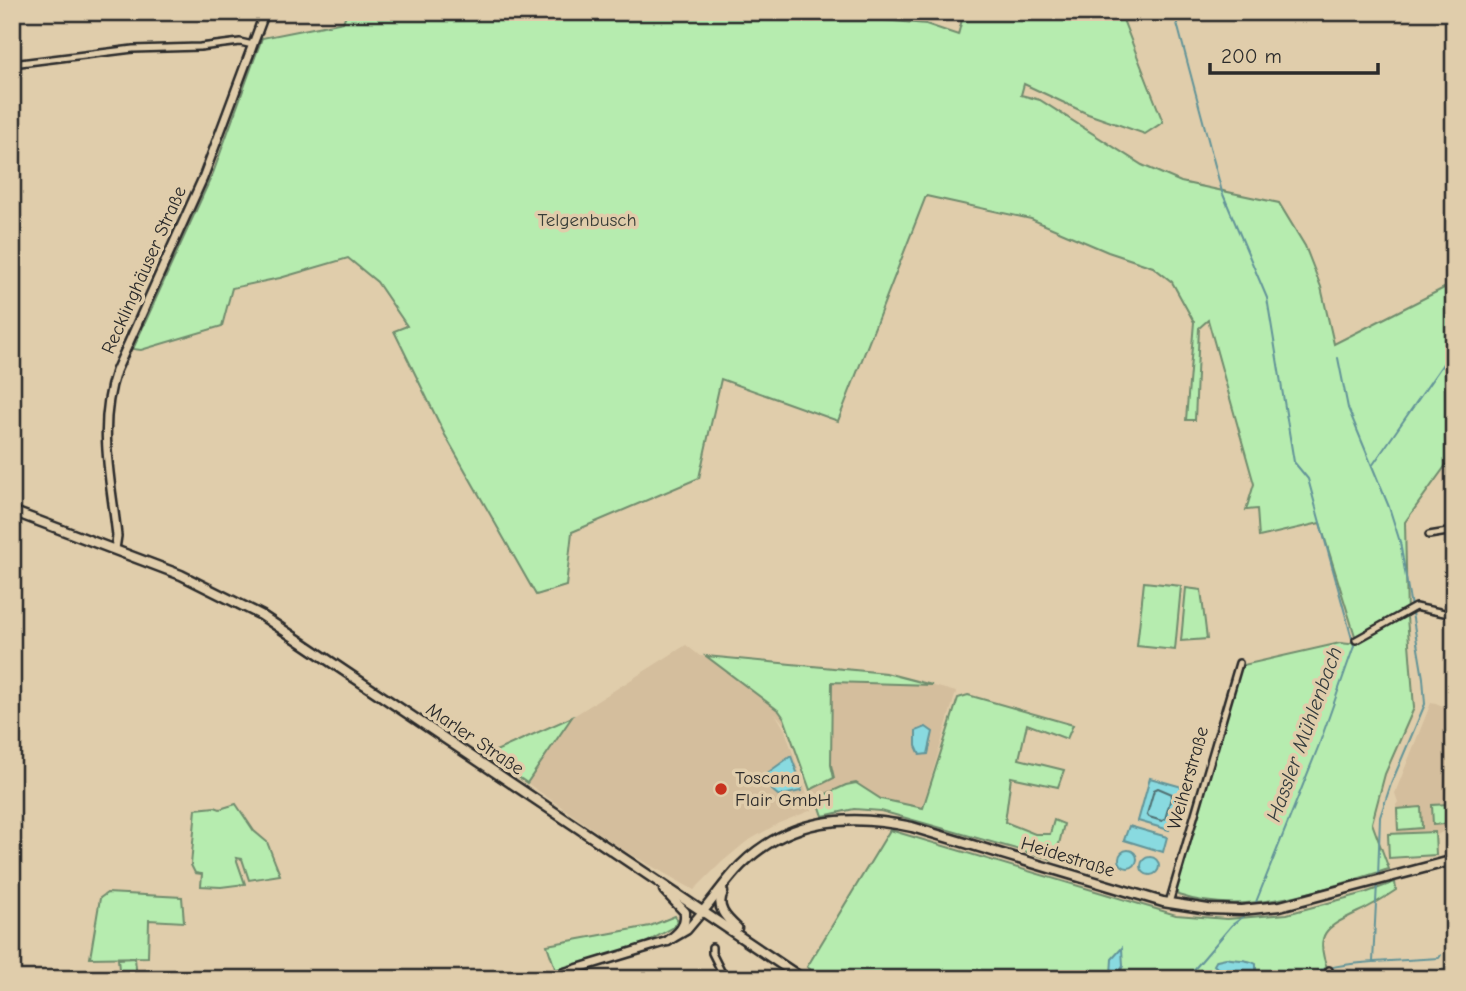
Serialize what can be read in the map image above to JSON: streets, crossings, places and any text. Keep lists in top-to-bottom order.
{
  "streets": {
    "main road": ["Marler Straße", "Heidestraße"],
    "street": ["Recklinghäuser Straße", "Weiherstraße"]
  },
  "crossings": [
    ["Recklinghäuser Straße", "Marler Straße"],
    ["Marler Straße", "Heidestraße"],
    ["Weiherstraße", "Heidestraße"]
  ],
  "water": ["Hassler Mühlenbach"],
  "parks": ["Telgenbusch"],
  "places": ["Toscana Flair GmbH"],
  "scale_bar": "200 m"
}
